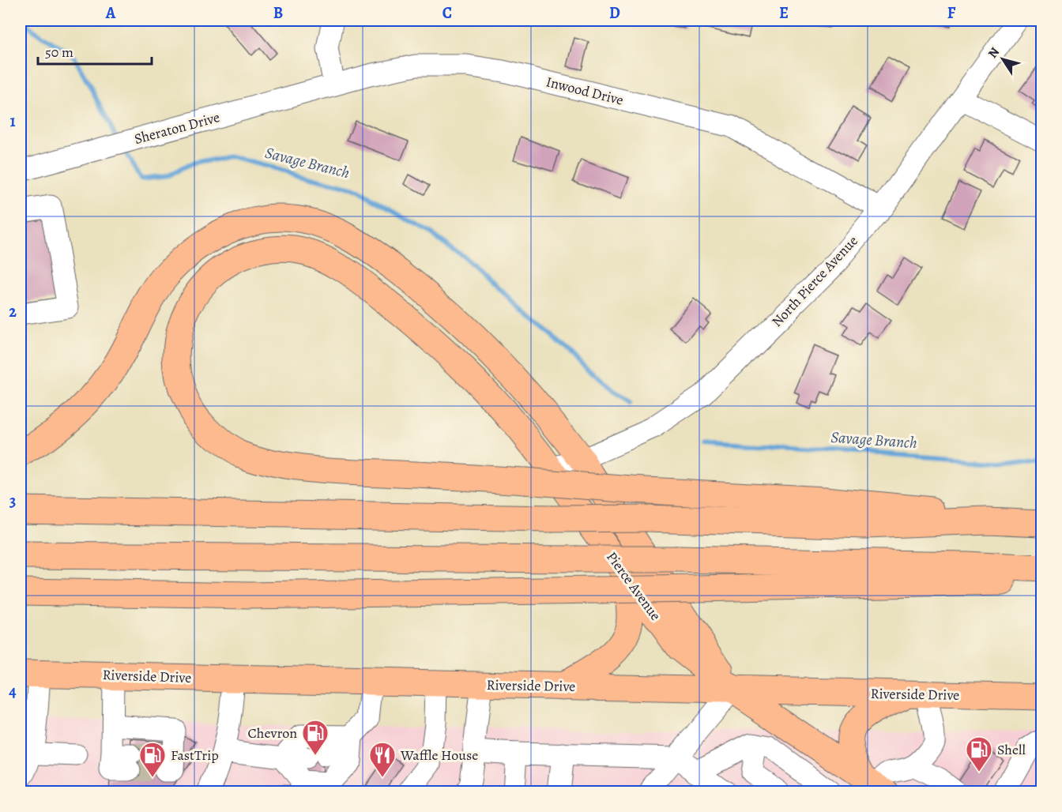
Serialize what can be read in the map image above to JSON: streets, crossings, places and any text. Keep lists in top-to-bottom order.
{
  "streets": {
    "main road": ["Pierce Avenue", "Riverside Drive"],
    "street": ["Inwood Drive", "Sheraton Drive", "North Pierce Avenue"]
  },
  "crossings": [
    ["Inwood Drive", "Sheraton Drive"],
    ["Inwood Drive", "North Pierce Avenue"],
    ["North Pierce Avenue", "Pierce Avenue"],
    ["Pierce Avenue", "Riverside Drive"]
  ],
  "water": ["Savage Branch"],
  "places": {
    "fuel station": ["Chevron", "Shell", "FastTrip"],
    "restaurant": ["Waffle House"]
  },
  "scale_bar": "50 m",
  "north": "top left",
  "grid": {
    "columns": [
      "A",
      "B",
      "C",
      "D",
      "E",
      "F"
    ],
    "rows": [
      "1",
      "2",
      "3",
      "4"
    ]
  }
}
